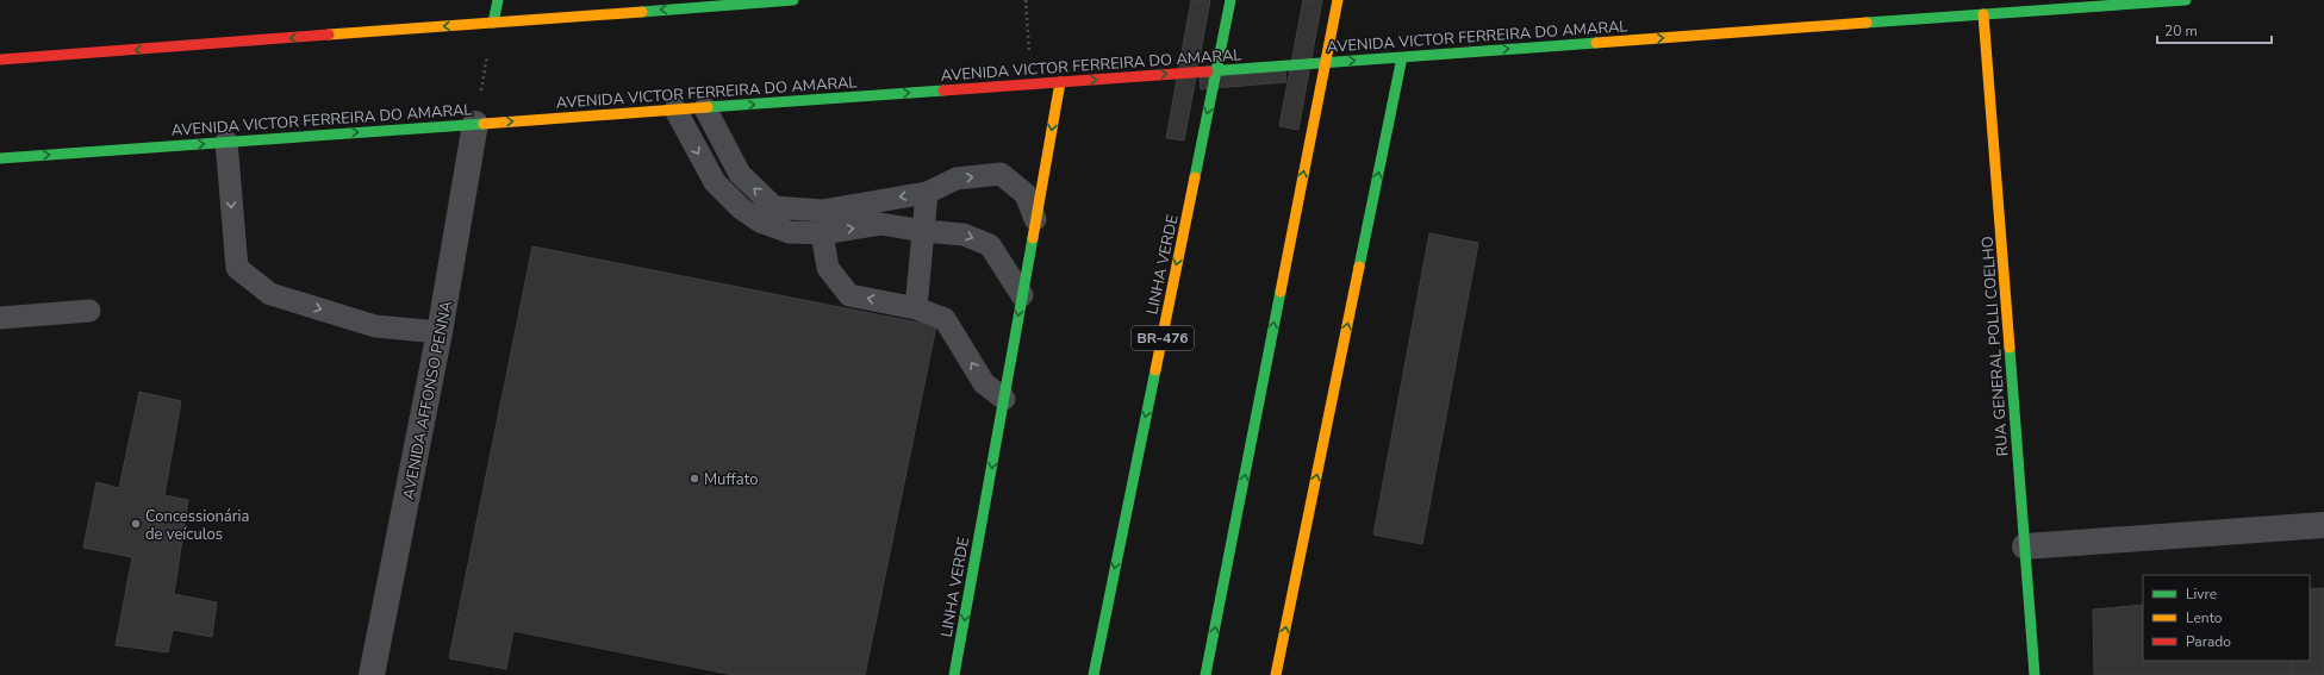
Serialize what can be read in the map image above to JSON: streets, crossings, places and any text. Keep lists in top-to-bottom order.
{
  "streets": {
    "main road": [
      "AVENIDA VICTOR FERREIRA DO AMARAL",
      "LINHA VERDE",
      "BR-476",
      "RUA GENERAL POLLI COELHO"
    ],
    "street": ["AVENIDA AFFONSO PENNA"]
  },
  "crossings": [
    ["AVENIDA VICTOR FERREIRA DO AMARAL", "LINHA VERDE"],
    ["AVENIDA VICTOR FERREIRA DO AMARAL", "RUA GENERAL POLLI COELHO"],
    ["AVENIDA VICTOR FERREIRA DO AMARAL", "AVENIDA AFFONSO PENNA"]
  ],
  "one_way": ["AVENIDA VICTOR FERREIRA DO AMARAL", "LINHA VERDE"],
  "places": ["Muffato", "Concessionária de veículos"],
  "legend": ["Livre", "Lento", "Parado"],
  "scale_bar": "20 m"
}
